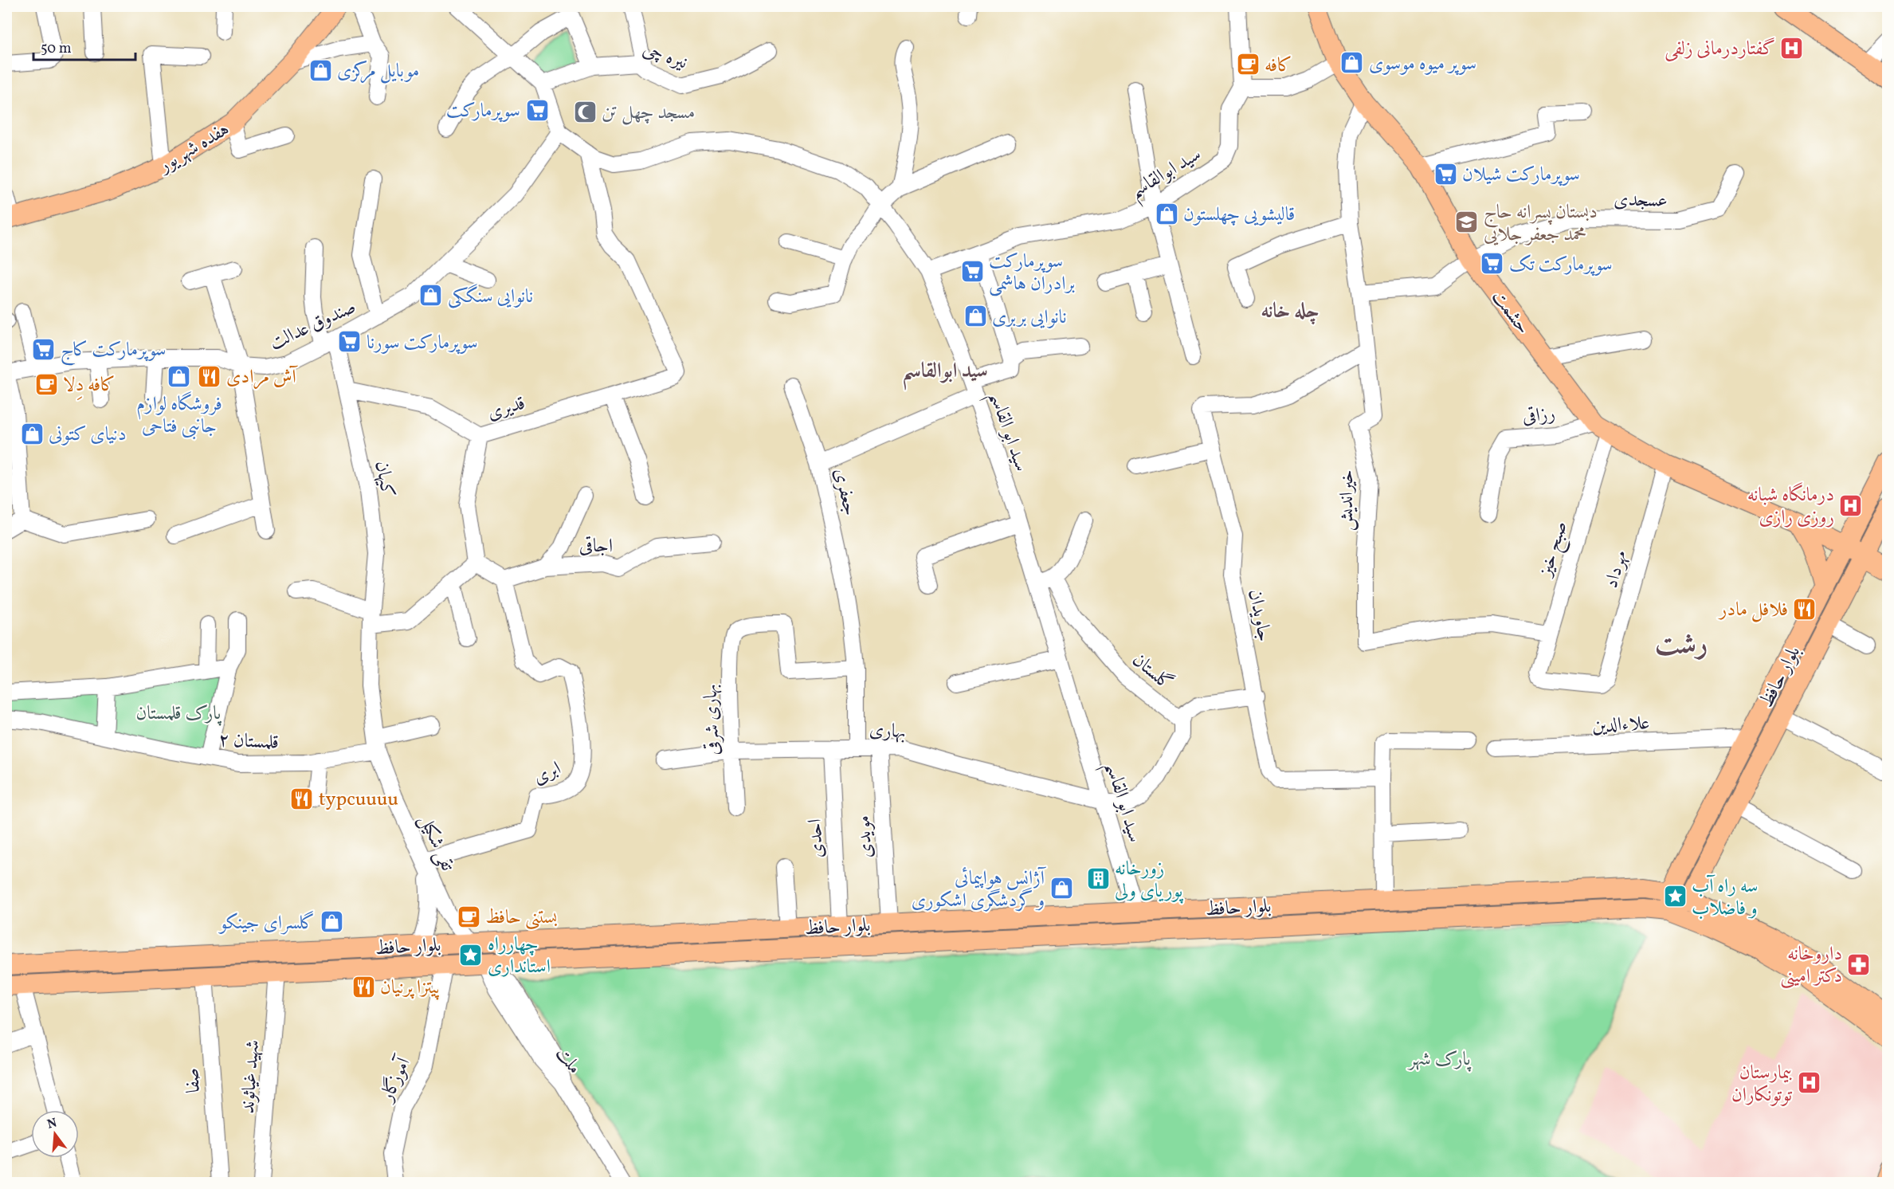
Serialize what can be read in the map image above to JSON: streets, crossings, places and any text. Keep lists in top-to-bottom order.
{
  "streets": {
    "main road": ["هفده شهریور", "حشمت", "بلوار حافظ"],
    "street": [
      "نیره چی",
      "سید ابوالقاسم",
      "عسجدی",
      "صندوق عدالت",
      "قدیری",
      "رزاقی",
      "سید ابو القاسم",
      "کیهان",
      "جعفری",
      "خیراندیش",
      "اجاقی",
      "صبح خیز",
      "مهرداد",
      "جاویدان",
      "گلستان",
      "بهاری شرقی",
      "علاءالدین",
      "بهاری",
      "قلمستان ۲",
      "ابری",
      "مویدی",
      "احدی",
      "تقی شکیل",
      "ملت",
      "شهید غیاثوند",
      "آموزگار",
      "صفا"
    ]
  },
  "crossings": [
    ["سید ابوالقاسم", "سید ابو القاسم"],
    ["عسجدی", "حشمت"],
    ["عسجدی", "خیراندیش"],
    ["حشمت", "رزاقی"],
    ["حشمت", "خیراندیش"],
    ["حشمت", "صبح خیز"],
    ["حشمت", "مهرداد"],
    ["حشمت", "بلوار حافظ"],
    ["صندوق عدالت", "سید ابو القاسم"],
    ["صندوق عدالت", "کیهان"],
    ["قدیری", "سید ابو القاسم"],
    ["قدیری", "کیهان"],
    ["رزاقی", "صبح خیز"],
    ["سید ابو القاسم", "جعفری"],
    ["سید ابو القاسم", "بلوار حافظ"],
    ["سید ابو القاسم", "بهاری"],
    ["کیهان", "قلمستان ۲"],
    ["کیهان", "تقی شکیل"],
    ["جعفری", "بهاری شرقی"],
    ["جعفری", "بهاری"],
    ["خیراندیش", "صبح خیز"],
    ["خیراندیش", "جاویدان"],
    ["اجاقی", "ابری"],
    ["صبح خیز", "مهرداد"],
    ["گلستان", "بهاری"],
    ["بلوار حافظ", "علاءالدین"],
    ["بلوار حافظ", "مویدی"],
    ["بلوار حافظ", "احدی"],
    ["بلوار حافظ", "تقی شکیل"],
    ["بلوار حافظ", "ملت"],
    ["بلوار حافظ", "شهید غیاثوند"],
    ["بلوار حافظ", "آموزگار"],
    ["بلوار حافظ", "صفا"],
    ["بهاری شرقی", "بهاری"],
    ["بهاری", "مویدی"],
    ["بهاری", "احدی"],
    ["قلمستان ۲", "تقی شکیل"],
    ["ابری", "تقی شکیل"]
  ],
  "districts": ["چله خانه", "سید ابوالقاسم", "رشت"],
  "parks": ["پارک قلمستان", "پارک شهر"],
  "places": {
    "hospital": ["گفتاردرمانی زلفی", "درمانگاه شبانه روزی رازی", "بیمارستان توتونکاران"],
    "shop": [
      "سوپر میوه موسوی",
      "موبایل مرکزی",
      "قالیشویی چهلستون",
      "نانوایی سنگکی",
      "نانوایی بربری",
      "فروشگاه لوازم جانبی فتاحی",
      "دنیای کتونی",
      "آژانس هواپیمائی و گردشگری اشکوری",
      "گلسرای جینکو"
    ],
    "cafe": ["کافه", "کافه دِلا", "بستنی حافظ"],
    "supermarket": [
      "سوپرمارکت",
      "سوپرمارکت شیلان",
      "سوپرمارکت تک",
      "سوپرمارکت برادران هاشمی",
      "سوپرمارکت سورنا",
      "سوپرمارکت کاج"
    ],
    "mosque": ["مسجد چهل تن"],
    "school or university": ["دبستان پسرانه حاج محمد جعفر جلایی"],
    "restaurant": [
      "آش مرادی",
      "فلافل مادر",
      "typcuuuu",
      "پیتزا پرنیان"
    ],
    "building": ["زورخانه پوریای ولی"],
    "place": ["سه راه آب و فاضلاب", "چهارراه استانداری"],
    "pharmacy": ["داروخانه دکتر امینی"]
  },
  "scale_bar": "50 m",
  "north": "top"
}
